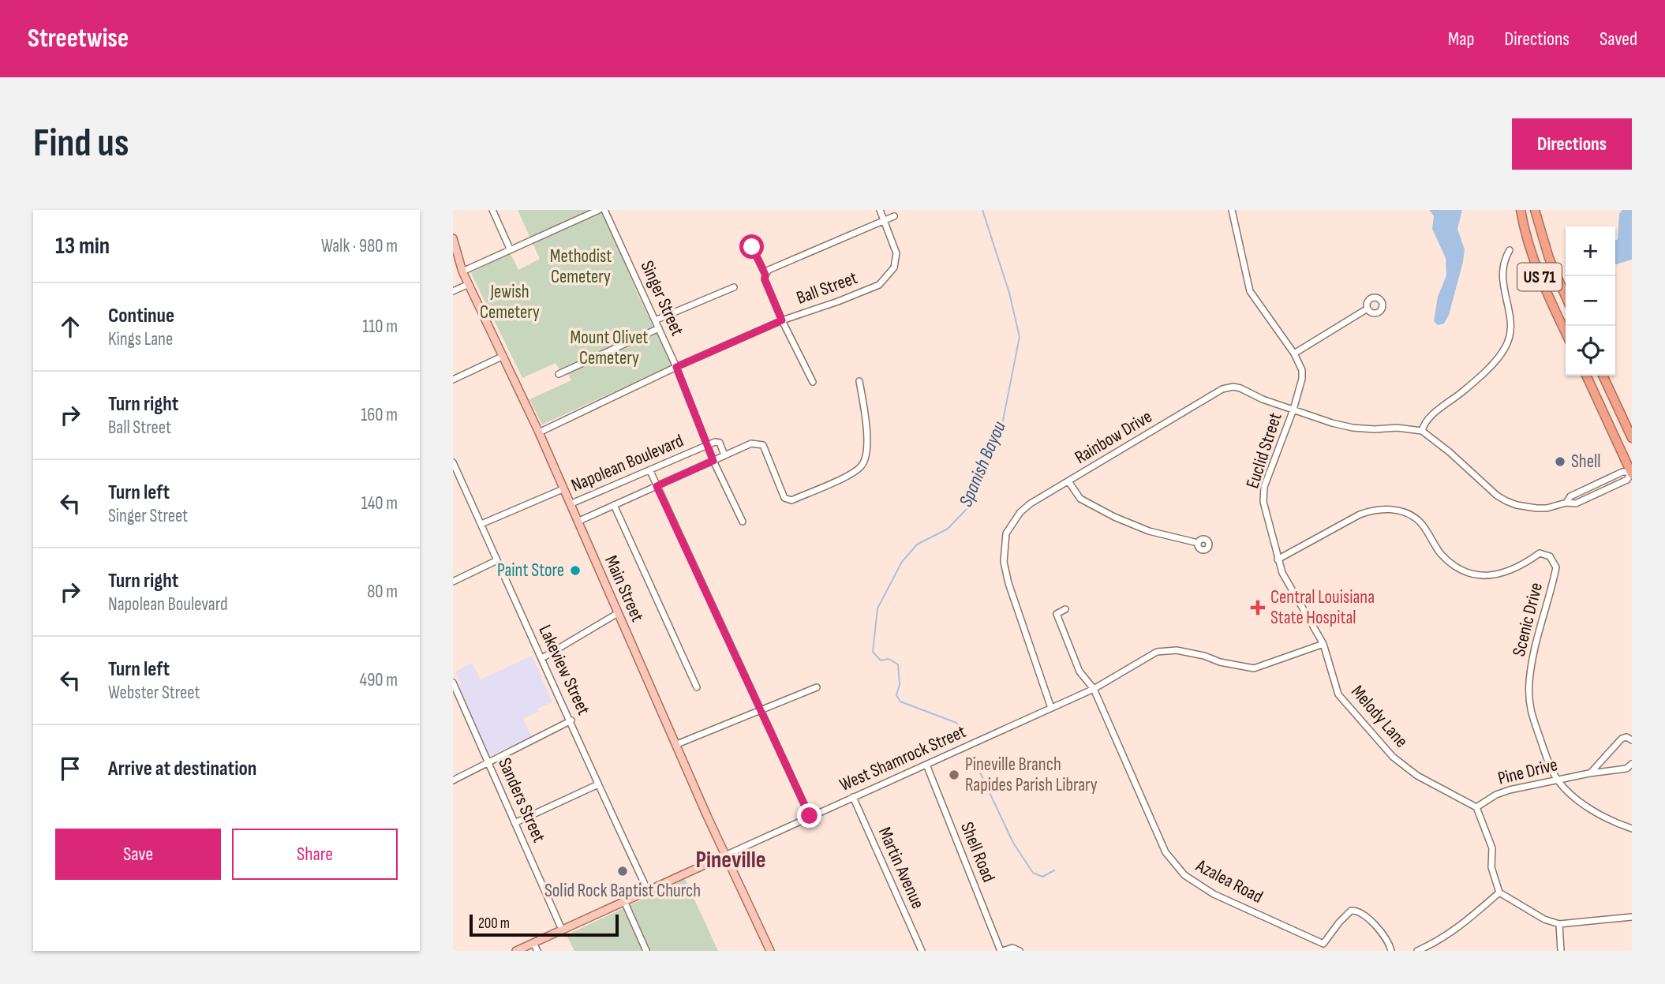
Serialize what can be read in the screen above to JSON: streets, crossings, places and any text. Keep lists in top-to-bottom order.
{
  "streets": {
    "highway": ["US 71"],
    "main road": ["Main Street"],
    "street": [
      "Ball Street",
      "Singer Street",
      "Rainbow Drive",
      "Euclid Street",
      "Napolean Boulevard",
      "Scenic Drive",
      "Lakeview Street",
      "Melody Lane",
      "West Shamrock Street",
      "Pine Drive",
      "Sanders Street",
      "Shell Road",
      "Martin Avenue",
      "Azalea Road"
    ]
  },
  "crossings": [
    ["Ball Street", "Singer Street"],
    ["Ball Street", "Main Street"],
    ["Singer Street", "Napolean Boulevard"],
    ["Rainbow Drive", "Euclid Street"],
    ["Rainbow Drive", "West Shamrock Street"],
    ["Euclid Street", "Scenic Drive"],
    ["Euclid Street", "Melody Lane"],
    ["Napolean Boulevard", "Main Street"],
    ["Main Street", "West Shamrock Street"],
    ["Scenic Drive", "Melody Lane"],
    ["Scenic Drive", "Pine Drive"],
    ["Melody Lane", "West Shamrock Street"],
    ["Melody Lane", "Pine Drive"],
    ["West Shamrock Street", "Shell Road"],
    ["West Shamrock Street", "Martin Avenue"],
    ["West Shamrock Street", "Azalea Road"]
  ],
  "districts": ["Pineville"],
  "water": ["Spanish Bayou"],
  "parks": ["Methodist Cemetery", "Jewish Cemetery", "Mount Olivet Cemetery"],
  "places": {
    "other": [
      "Shell",
      "Paint Store",
      "Pineville Branch Rapides Parish Library",
      "Solid Rock Baptist Church"
    ],
    "health": ["Central Louisiana State Hospital"]
  },
  "scale_bar": "200 m",
  "page": {
    "header": "Streetwise",
    "nav": ["Map", "Directions", "Saved"],
    "buttons": [
      "Directions",
      ["Save", "Share"]
    ],
    "title": "Find us",
    "heading": ["13 min", "Walk · 980 m"],
    "map_buttons": ["+", "−"],
    "list": [
      ["Continue", "Kings Lane", "110 m"],
      ["Turn right", "Ball Street", "160 m"],
      ["Turn left", "Singer Street", "140 m"],
      ["Turn right", "Napolean Boulevard", "80 m"],
      ["Turn left", "Webster Street", "490 m"],
      "Arrive at destination"
    ],
    "scale": "200 m"
  }
}
